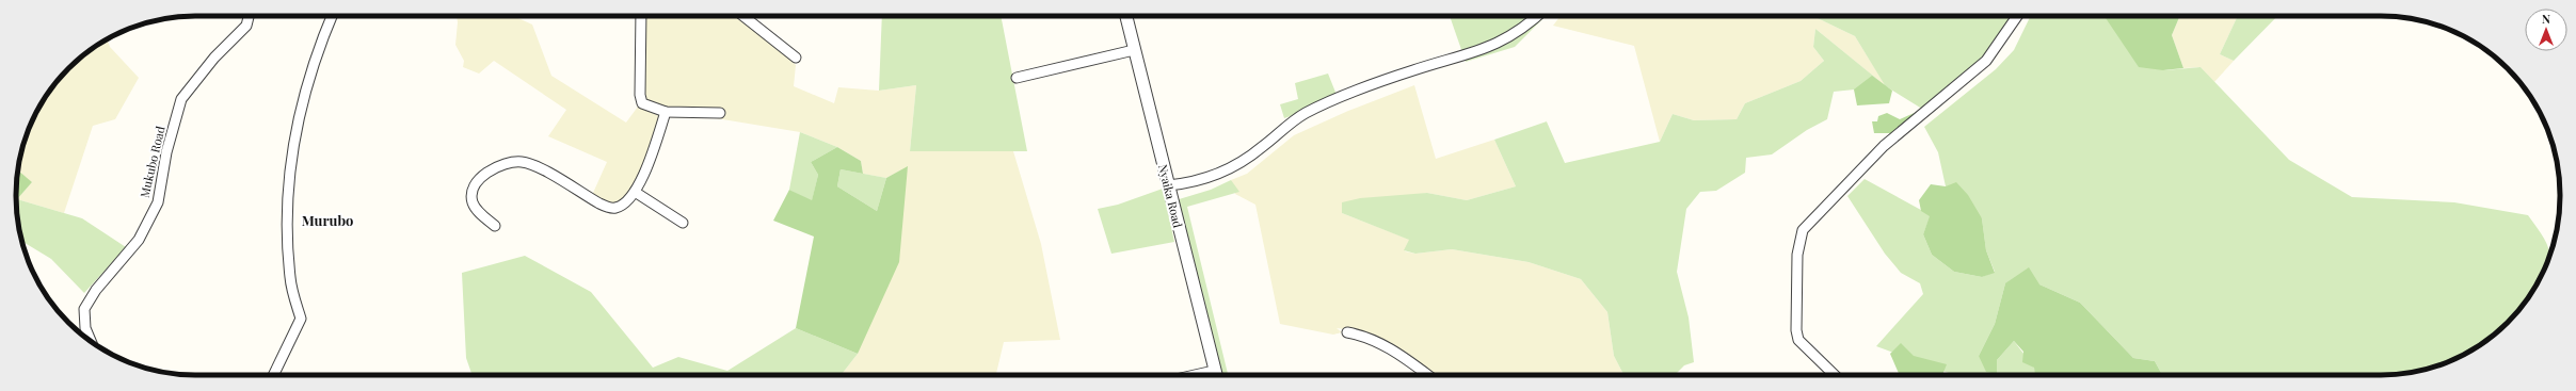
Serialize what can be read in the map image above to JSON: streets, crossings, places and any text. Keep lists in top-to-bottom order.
{
  "streets": {
    "street": ["Mukubo Road", "Nyaika Road"]
  },
  "districts": ["Murubo"],
  "north": "top"
}
